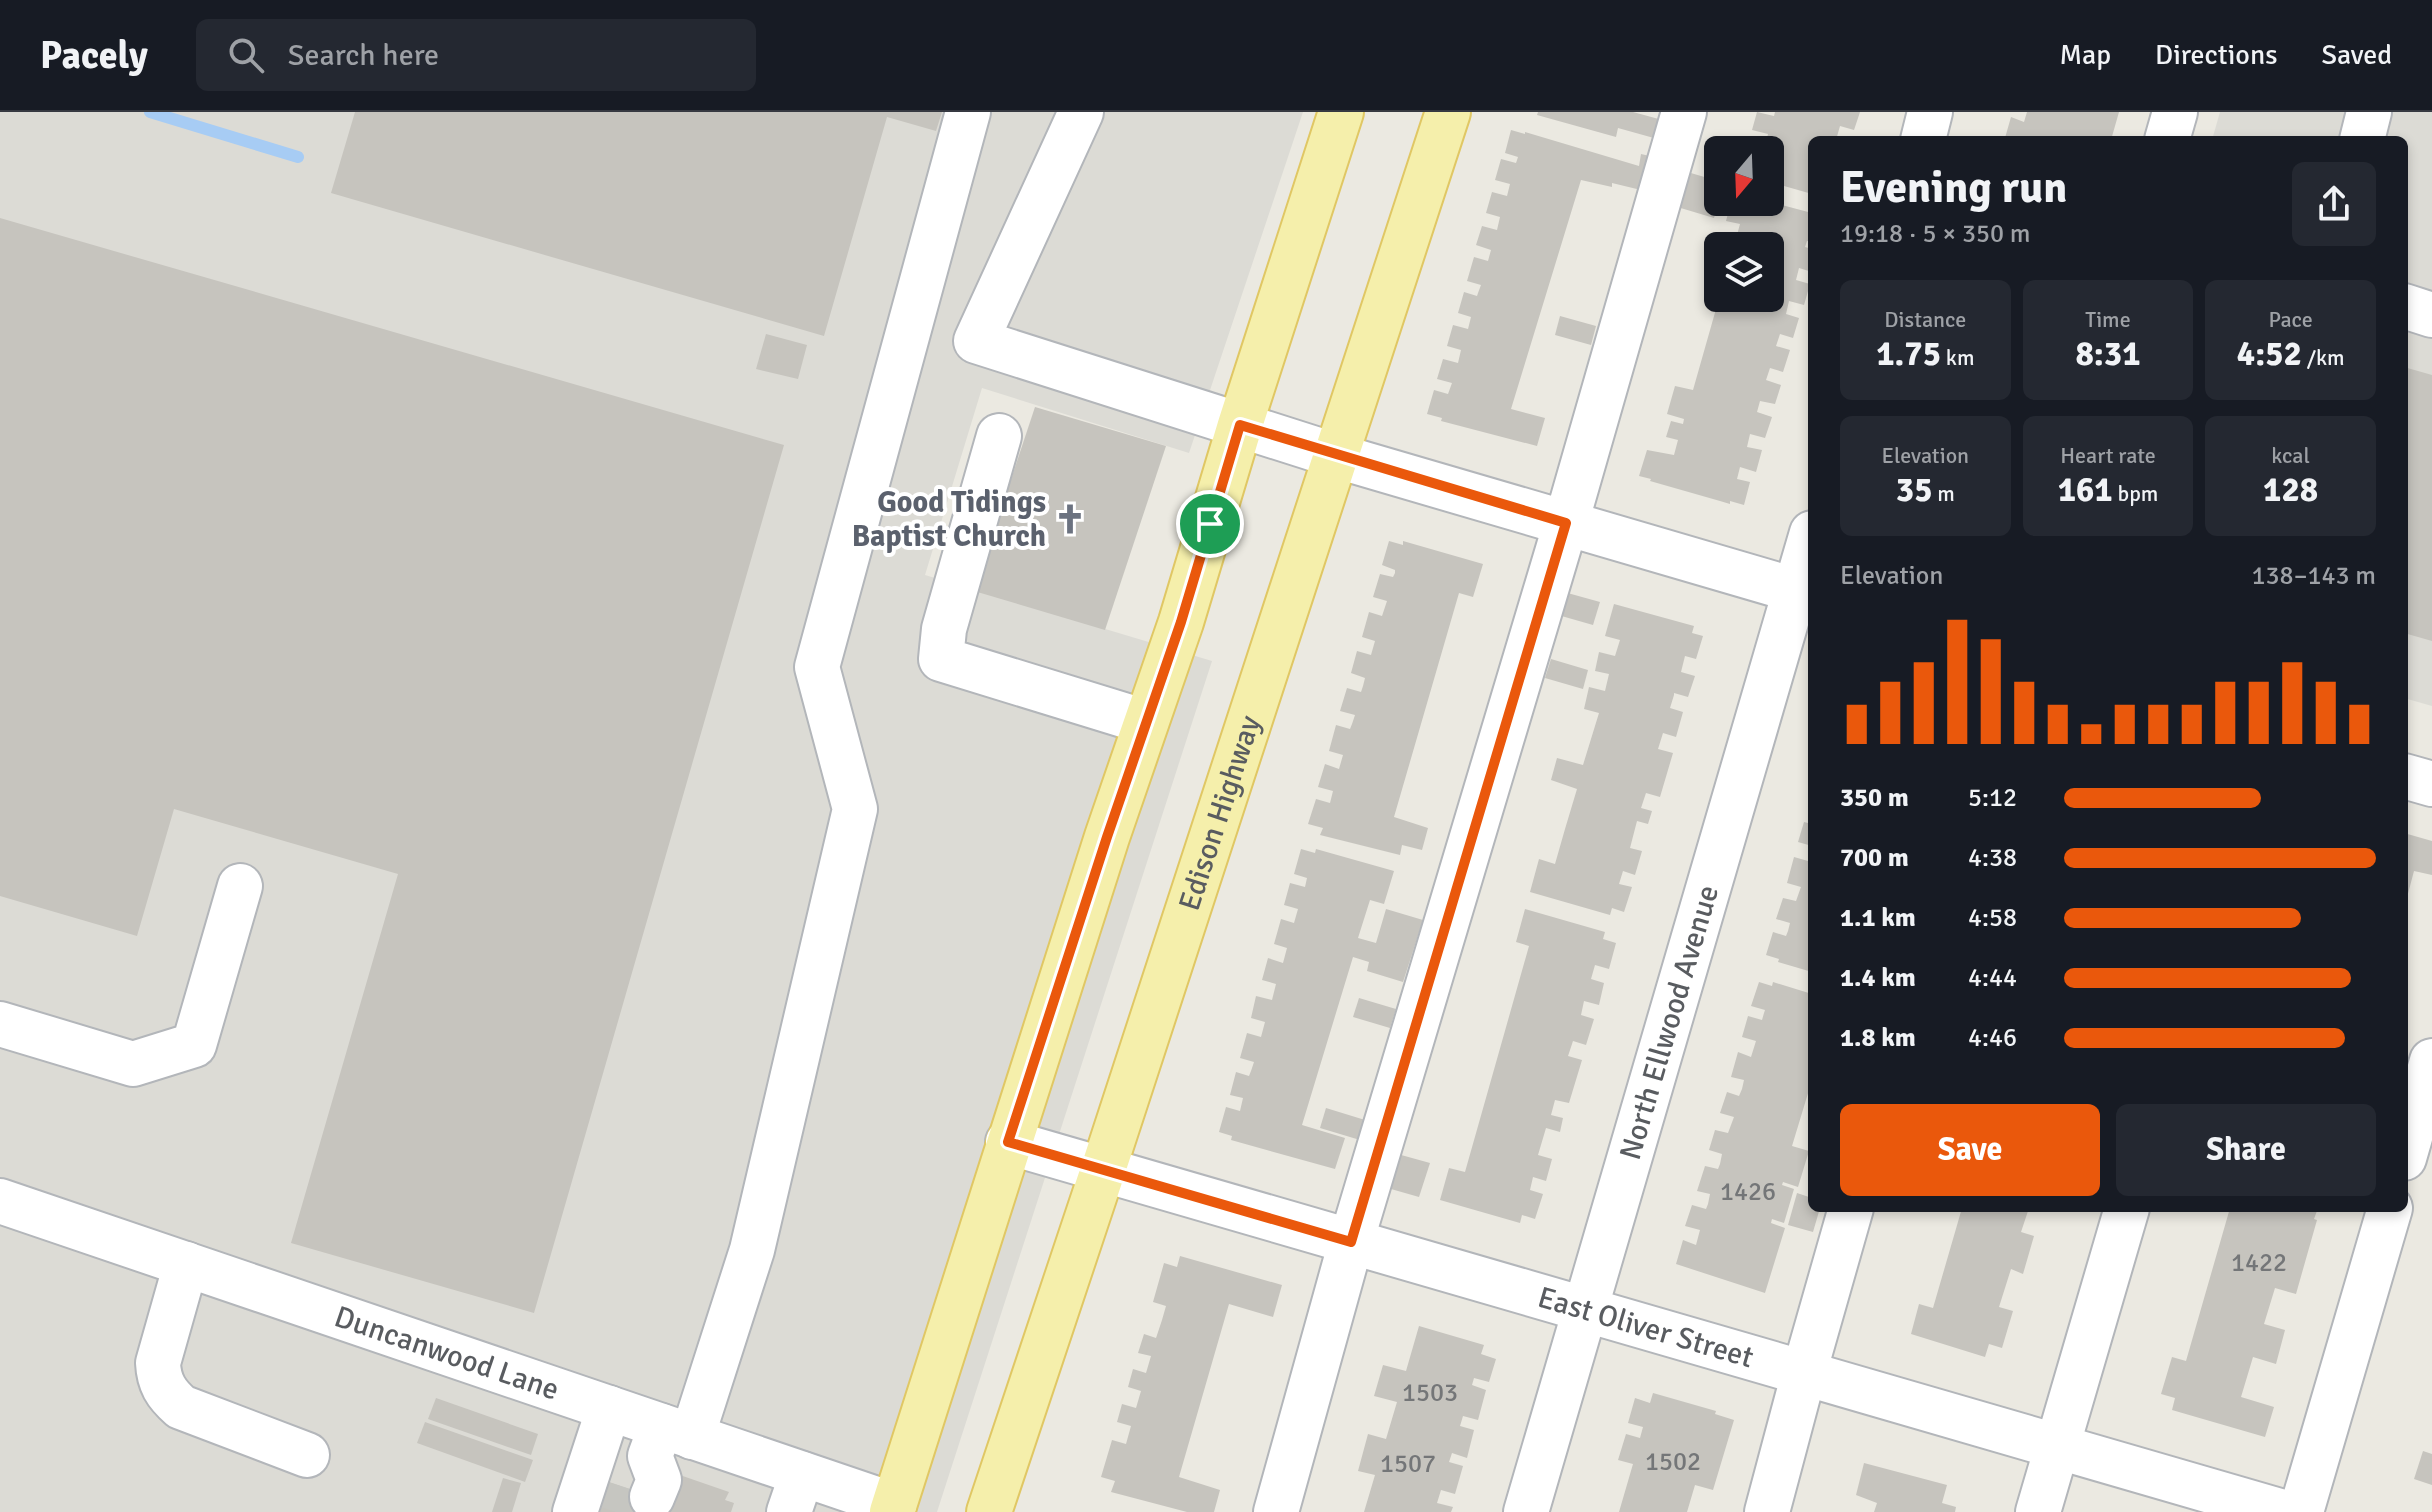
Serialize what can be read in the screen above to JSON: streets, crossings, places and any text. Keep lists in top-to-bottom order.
{
  "streets": {
    "main road": ["Edison Highway"],
    "street": ["North Ellwood Avenue", "East Oliver Street", "Duncanwood Lane"]
  },
  "crossings": [
    ["Edison Highway", "East Oliver Street"],
    ["North Ellwood Avenue", "East Oliver Street"]
  ],
  "places": {
    "church": ["Good Tidings Baptist Church"]
  },
  "house_numbers": [
    "1426",
    "1422",
    "1503",
    "1502",
    "1507"
  ],
  "north": "bottom",
  "page": {
    "header": "Pacely",
    "search": "Search here",
    "nav": ["Map", "Directions", "Saved"],
    "heading": ["Evening run", "19:18 · 5 × 350 m"],
    "stats": [
      ["Distance", "1.75 km"],
      ["Time", "8:31"],
      ["Pace", "4:52 /km"],
      ["Elevation", "35 m"],
      ["Heart rate", "161 bpm"],
      ["kcal", "128"]
    ],
    "chart": ["Elevation", "138–143 m"],
    "list": [
      {
        "name": "350 m",
        "note": "5:12"
      },
      {
        "name": "700 m",
        "note": "4:38"
      },
      {
        "name": "1.1 km",
        "note": "4:58"
      },
      {
        "name": "1.4 km",
        "note": "4:44"
      },
      {
        "name": "1.8 km",
        "note": "4:46"
      }
    ],
    "buttons": ["Save", "Share"]
  }
}
